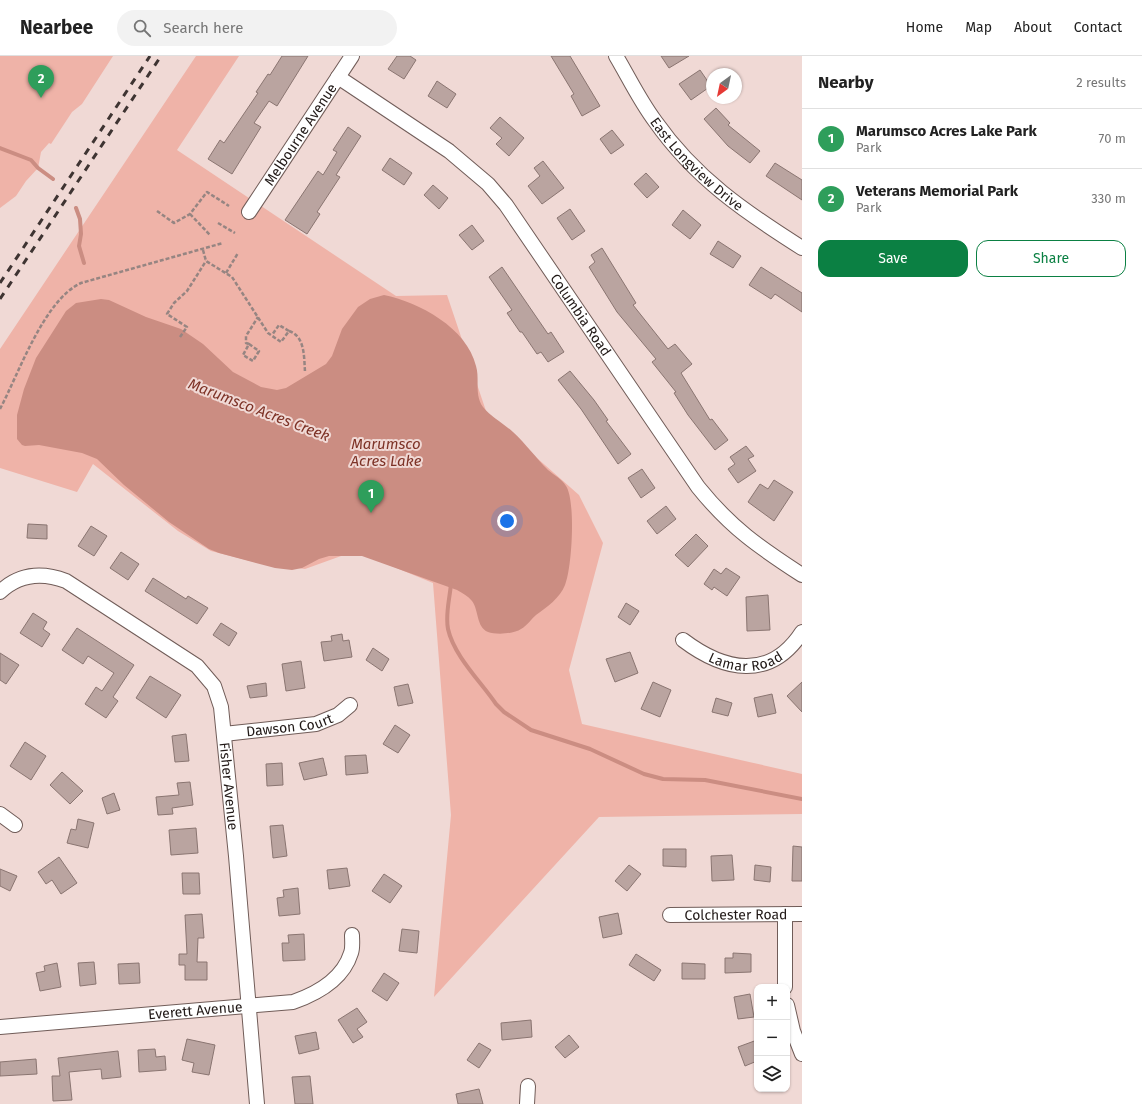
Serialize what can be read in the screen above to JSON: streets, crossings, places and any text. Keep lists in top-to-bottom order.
{
  "streets": {
    "street": [
      "Melbourne Avenue",
      "East Longview Drive",
      "Columbia Road",
      "Lamar Road",
      "Dawson Court",
      "Fisher Avenue",
      "Colchester Road",
      "Everett Avenue"
    ]
  },
  "crossings": [
    ["Melbourne Avenue", "Columbia Road"],
    ["Dawson Court", "Fisher Avenue"],
    ["Fisher Avenue", "Everett Avenue"]
  ],
  "water": ["Marumsco Acres Creek", "Marumsco Acres Lake"],
  "north": "bottom left",
  "page": {
    "header": "Nearbee",
    "search": "Search here",
    "nav": [
      "Home",
      "Map",
      "About",
      "Contact"
    ],
    "heading": ["Nearby", "2 results"],
    "pins": ["2", "1"],
    "list": [
      {
        "mark": "1",
        "name": "Marumsco Acres Lake Park",
        "note": "Park",
        "value": "70 m"
      },
      {
        "mark": "2",
        "name": "Veterans Memorial Park",
        "note": "Park",
        "value": "330 m"
      }
    ],
    "buttons": ["Save", "Share"],
    "map_buttons": ["+", "−"]
  }
}
